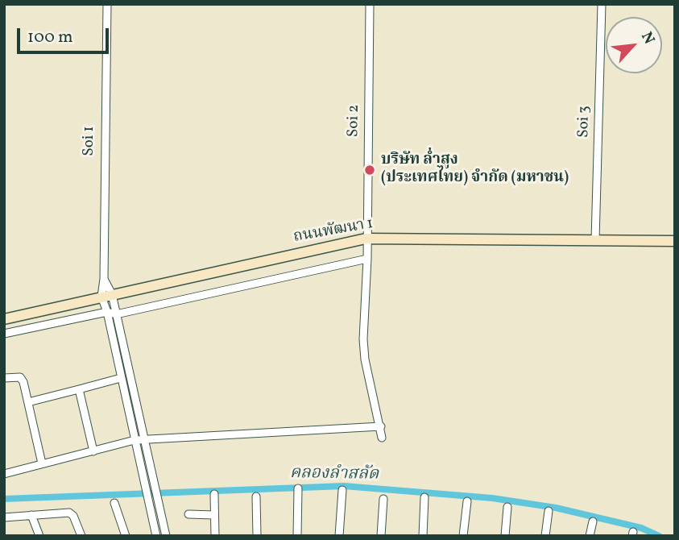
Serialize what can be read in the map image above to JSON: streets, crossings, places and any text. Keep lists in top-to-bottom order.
{
  "streets": {
    "main road": ["ถนนพัฒนา 1"],
    "street": ["Soi 2", "Soi 3", "Soi 1"]
  },
  "crossings": [
    ["Soi 2", "ถนนพัฒนา 1"],
    ["Soi 3", "ถนนพัฒนา 1"],
    ["Soi 1", "ถนนพัฒนา 1"]
  ],
  "water": ["คลองลำสลัด"],
  "places": ["บริษัท ล่ำสูง (ประเทศไทย) จำกัด (มหาชน)"],
  "scale_bar": "100 m",
  "north": "top right"
}
